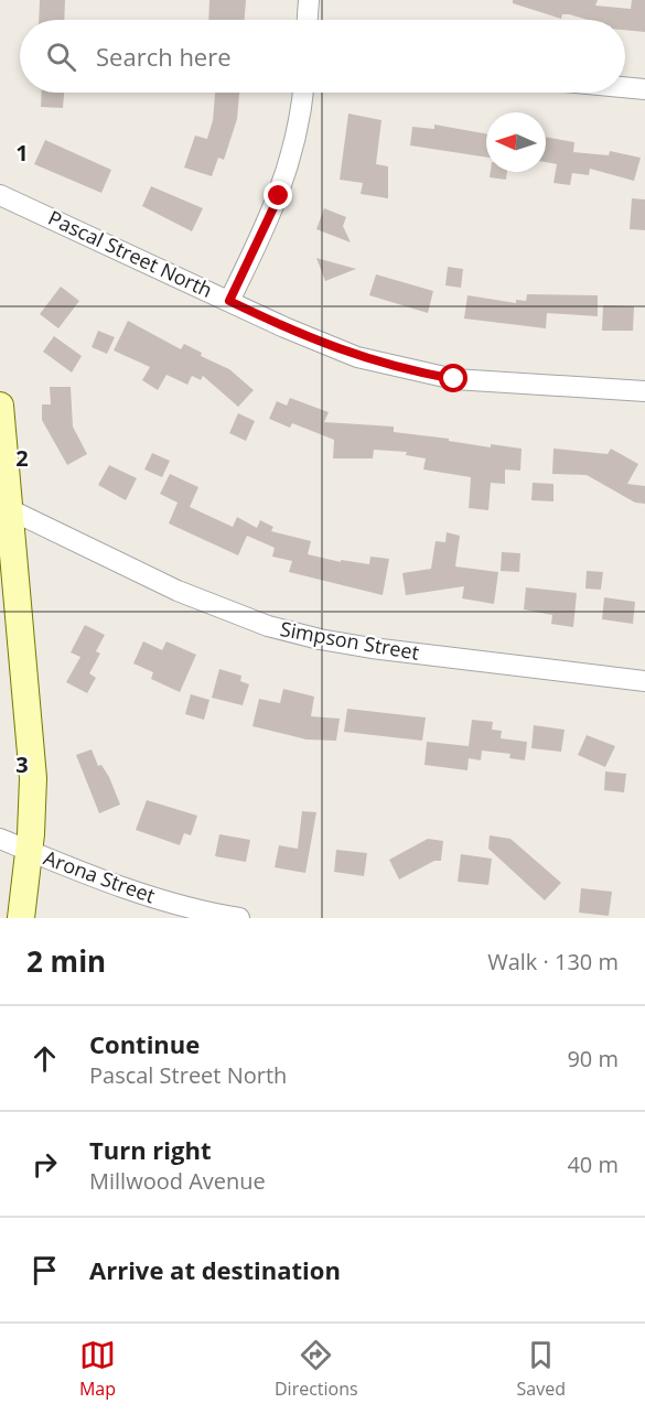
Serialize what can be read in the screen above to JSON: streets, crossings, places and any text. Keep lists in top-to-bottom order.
{
  "streets": {
    "street": ["Pascal Street North", "Simpson Street", "Arona Street"]
  },
  "north": "left",
  "page": {
    "search": "Search here",
    "heading": ["2 min", "Walk · 130 m"],
    "list": [
      ["Continue", "Pascal Street North", "90 m"],
      ["Turn right", "Millwood Avenue", "40 m"],
      "Arrive at destination"
    ],
    "nav": ["Map", "Directions", "Saved"]
  },
  "grid": {
    "rows": ["1", "2", "3"]
  }
}
